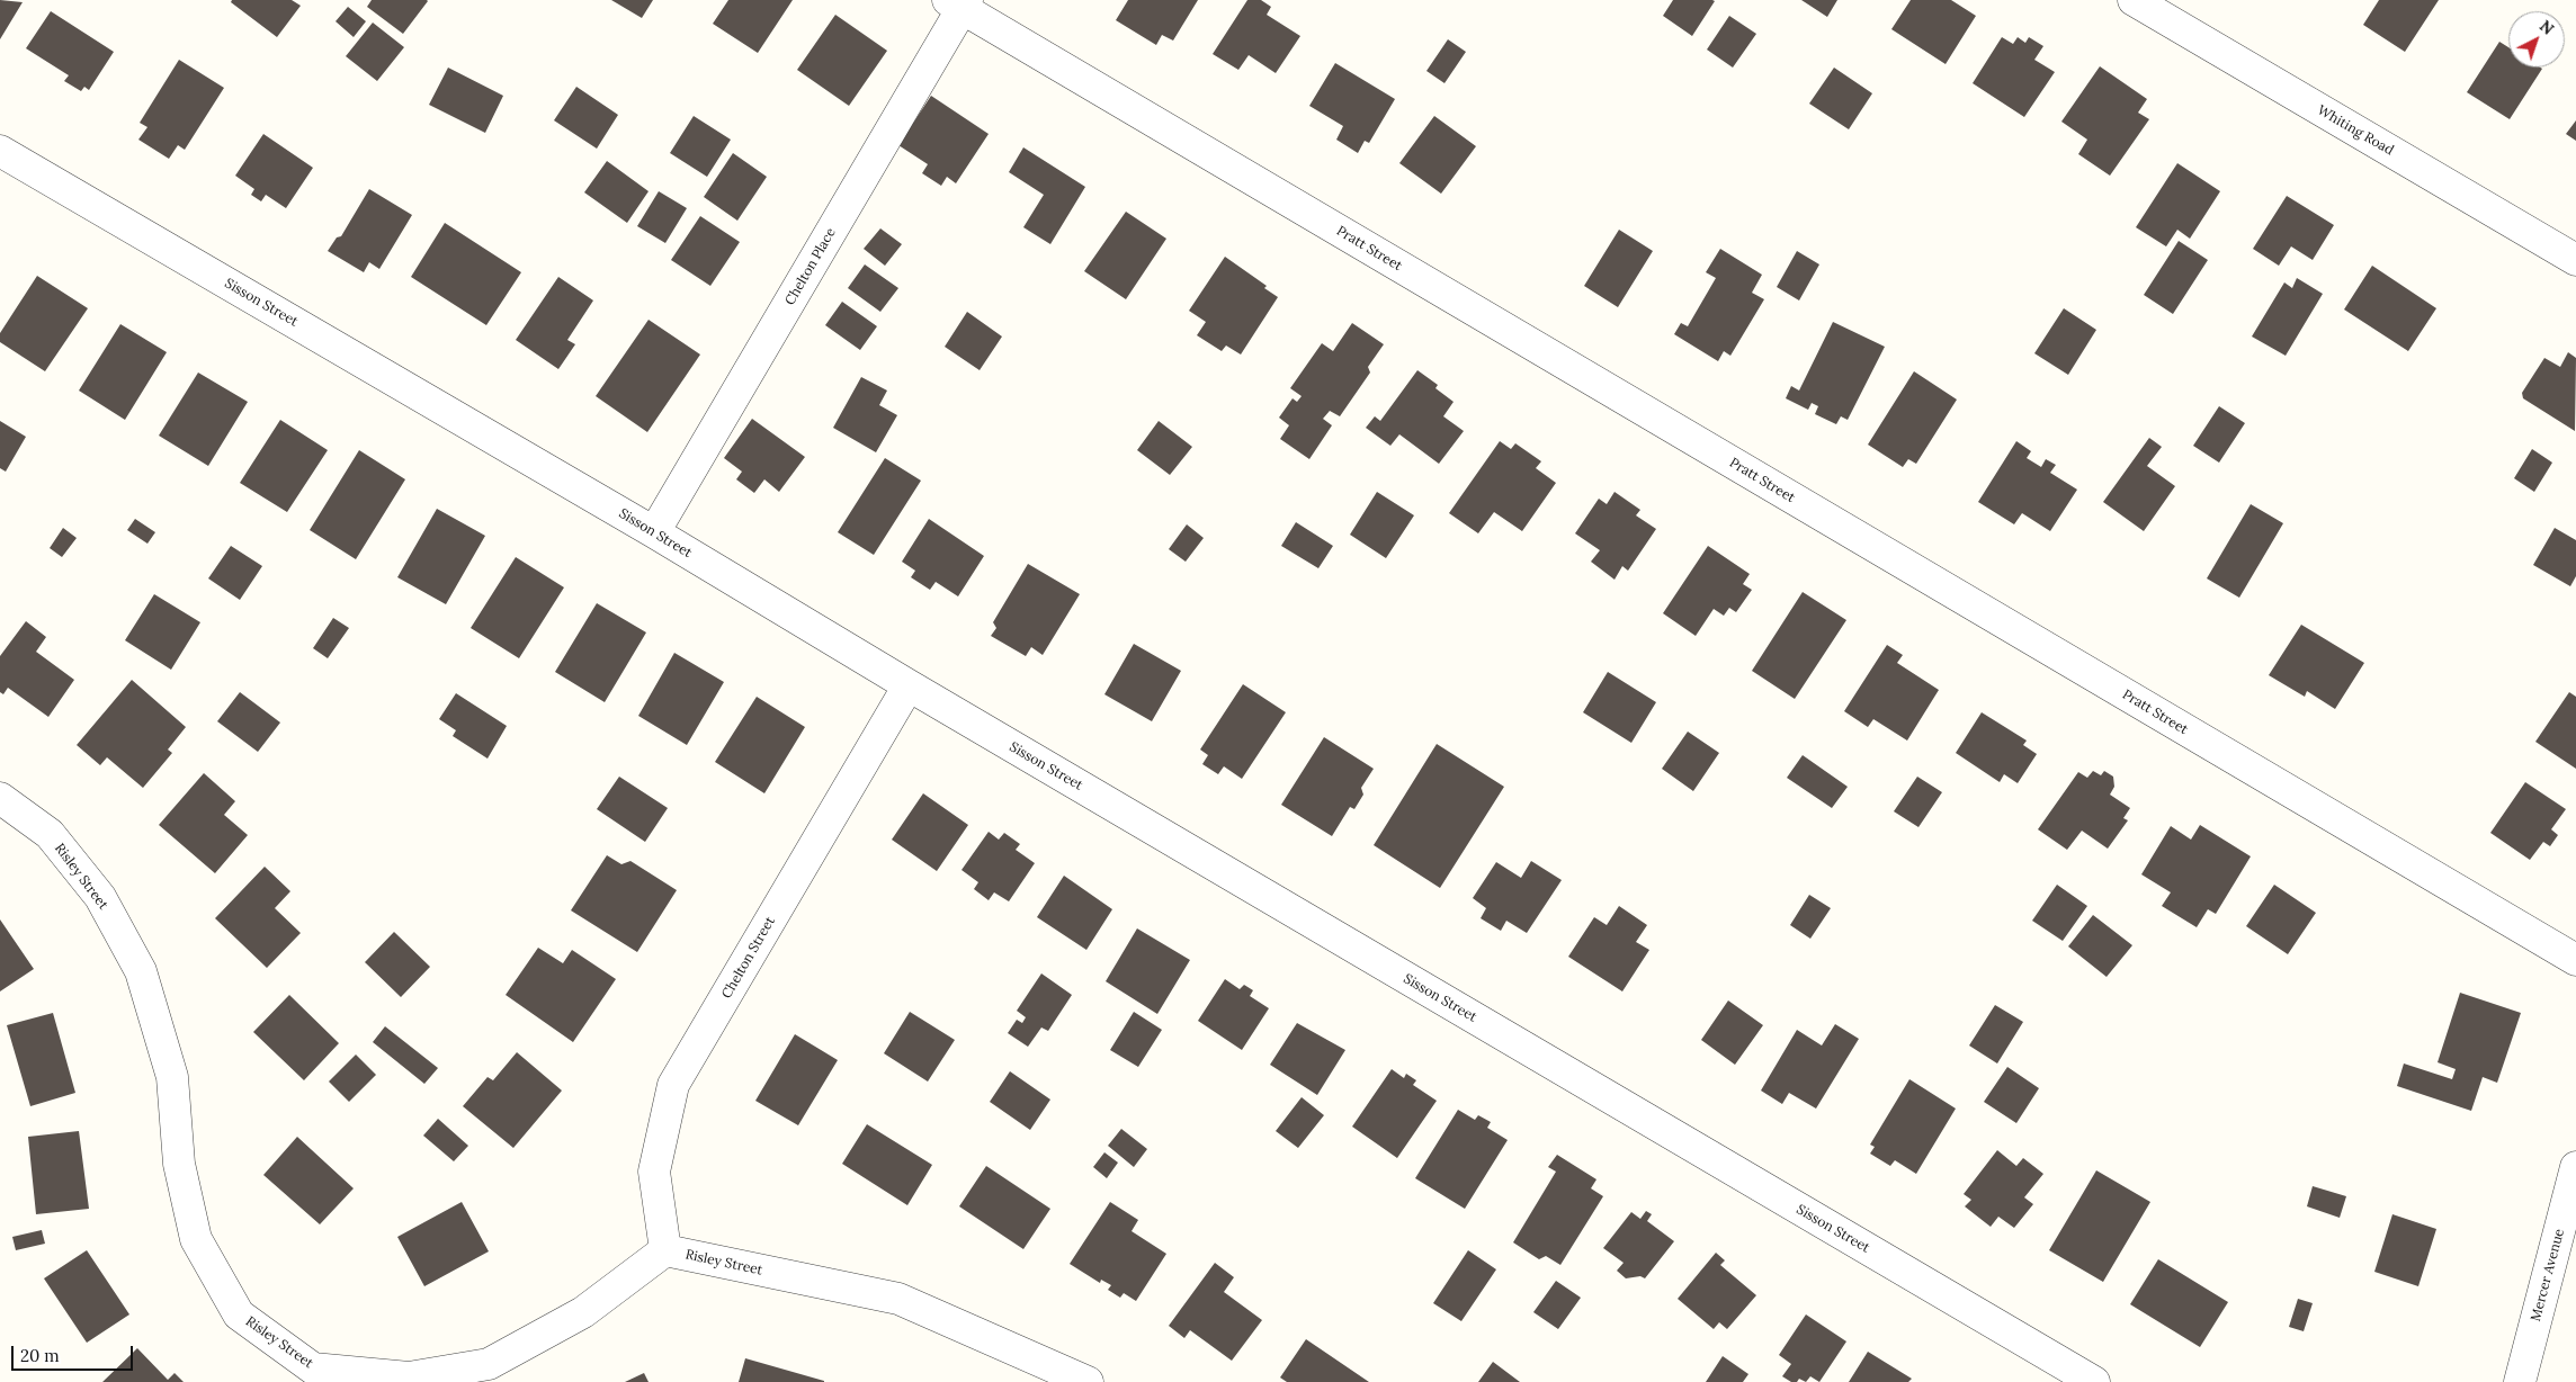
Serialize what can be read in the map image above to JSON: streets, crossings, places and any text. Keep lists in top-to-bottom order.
{
  "streets": {
    "street": [
      "Whiting Road",
      "Pratt Street",
      "Chelton Place",
      "Sisson Street",
      "Risley Street",
      "Chelton Street",
      "Mercer Avenue"
    ]
  },
  "crossings": [
    ["Pratt Street", "Chelton Place"],
    ["Chelton Place", "Sisson Street"],
    ["Sisson Street", "Chelton Street"],
    ["Risley Street", "Chelton Street"]
  ],
  "scale_bar": "20 m",
  "north": "top right"
}
